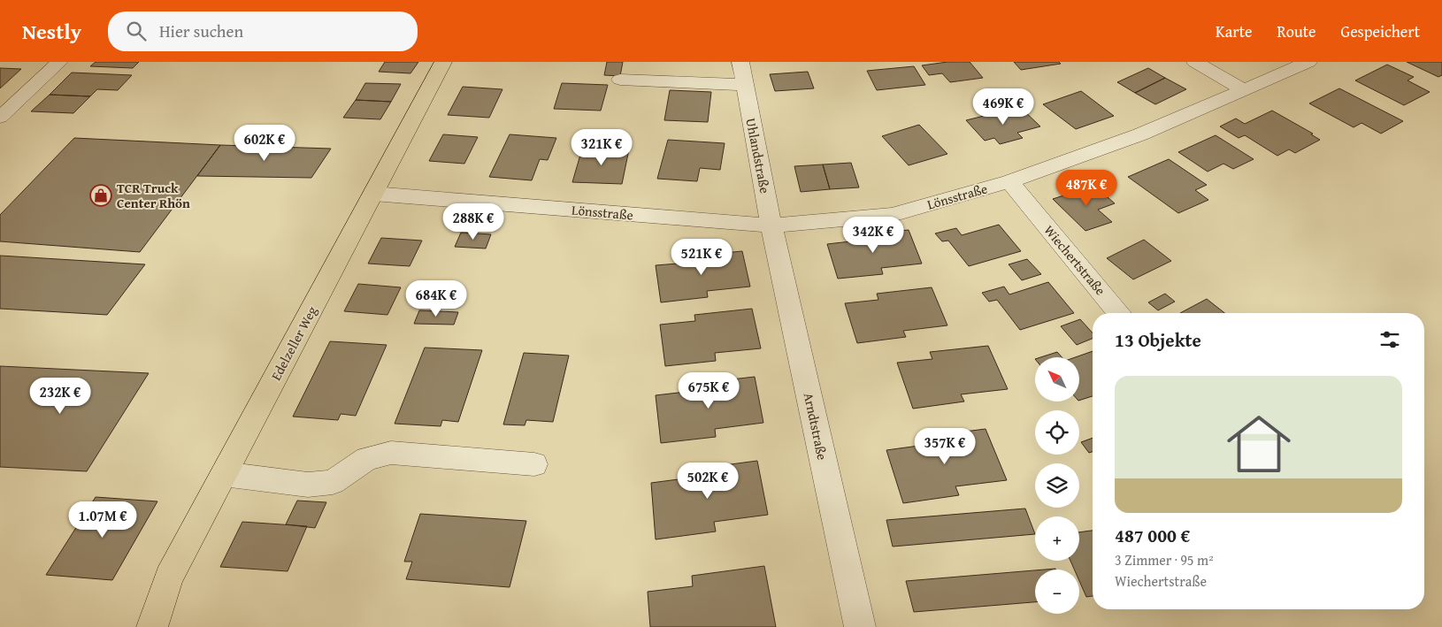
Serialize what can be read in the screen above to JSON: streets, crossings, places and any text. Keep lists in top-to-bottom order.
{
  "streets": {
    "main road": ["Edelzeller Weg"],
    "street": [
      "Uhlandstraße",
      "Lönsstraße",
      "Wiechertstraße",
      "Arndtstraße"
    ]
  },
  "crossings": [
    ["Uhlandstraße", "Lönsstraße"],
    ["Uhlandstraße", "Arndtstraße"],
    ["Lönsstraße", "Wiechertstraße"],
    ["Lönsstraße", "Edelzeller Weg"],
    ["Lönsstraße", "Arndtstraße"]
  ],
  "places": {
    "shop": ["TCR Truck Center Rhön"]
  },
  "north": "top left",
  "page": {
    "header": "Nestly",
    "search": "Hier suchen",
    "nav": ["Karte", "Route", "Gespeichert"],
    "price": [
      "469K €",
      "602K €",
      "321K €",
      "487K €",
      "288K €",
      "342K €",
      "521K €",
      "684K €",
      "675K €",
      "232K €",
      "357K €",
      "502K €",
      "1.07M €"
    ],
    "heading": "13 Objekte",
    "map_buttons": ["+", "−"],
    "list": [
      {
        "name": "487 000 €",
        "note": "3 Zimmer · 95 m² · Wiechertstraße"
      }
    ]
  }
}
